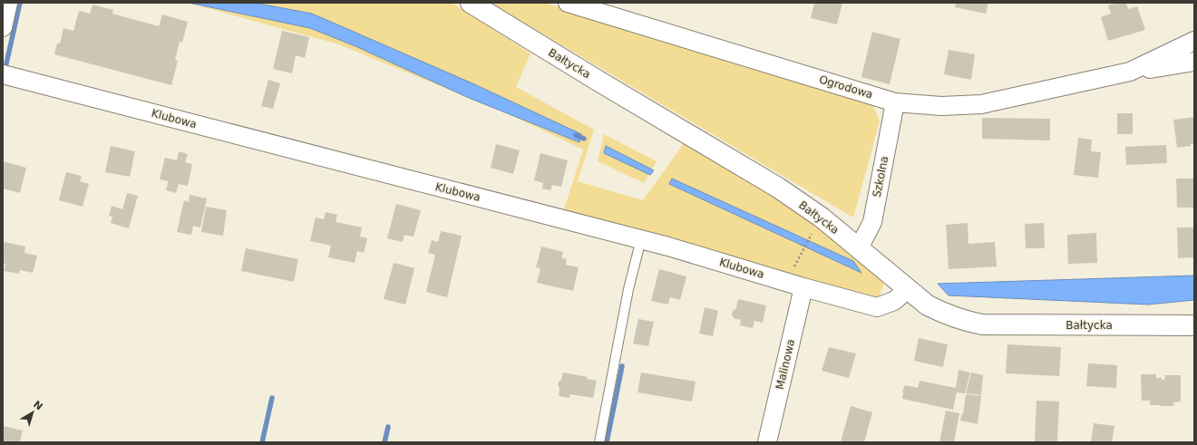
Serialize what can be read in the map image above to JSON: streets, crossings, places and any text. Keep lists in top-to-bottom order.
{
  "streets": {
    "main road": ["Bałtycka"],
    "street": [
      "Ogrodowa",
      "Klubowa",
      "Szkolna",
      "Malinowa"
    ]
  },
  "crossings": [
    ["Bałtycka", "Klubowa"],
    ["Bałtycka", "Szkolna"],
    ["Ogrodowa", "Szkolna"],
    ["Klubowa", "Malinowa"]
  ],
  "north": "top right"
}
